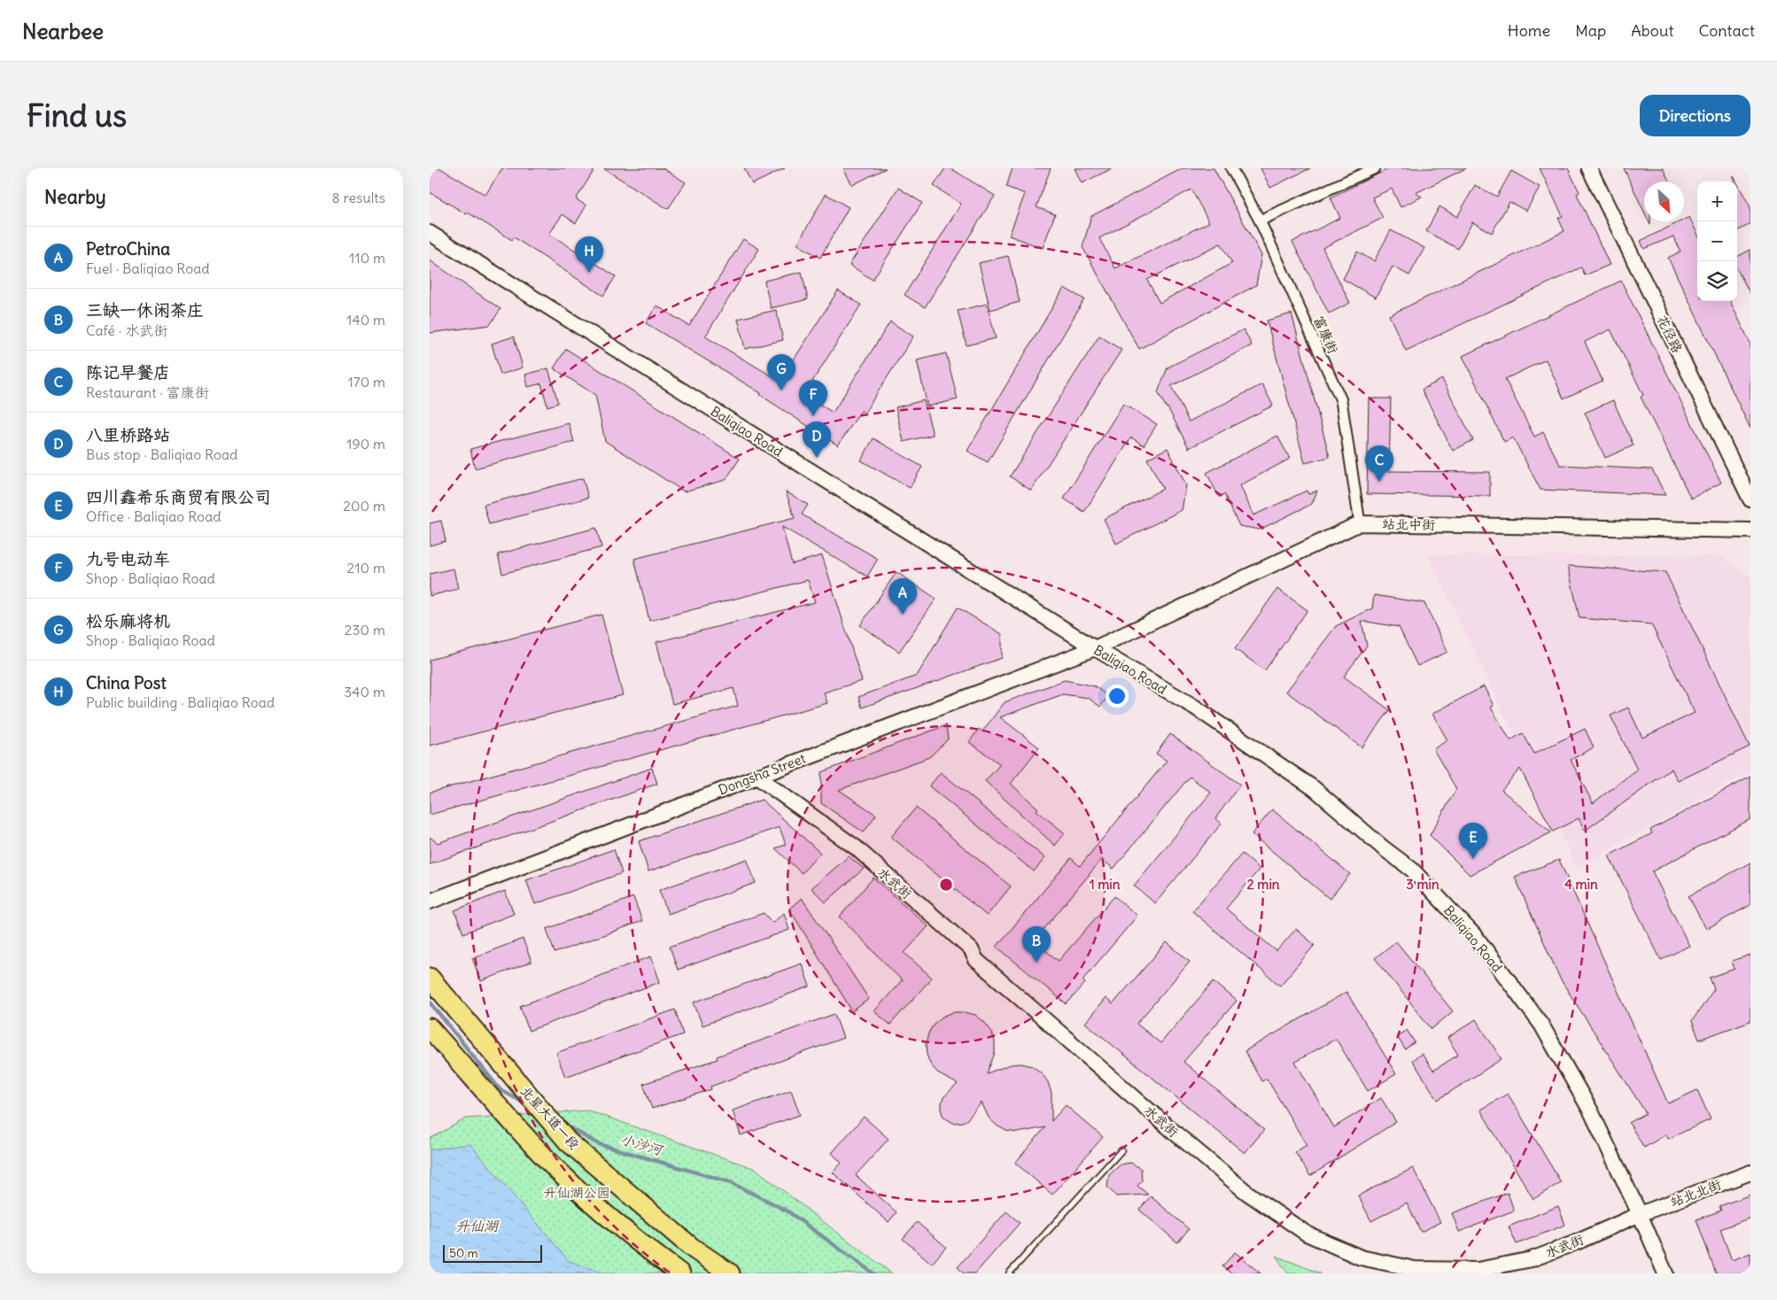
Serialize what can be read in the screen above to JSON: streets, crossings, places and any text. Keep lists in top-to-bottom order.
{
  "streets": {
    "highway": ["北星大道一段"],
    "street": [
      "花径路",
      "富康街",
      "Baliqiao Road",
      "站北中街",
      "Dongsha Street",
      "水武街",
      "站北北街"
    ]
  },
  "crossings": [
    ["富康街", "站北中街"],
    ["Baliqiao Road", "站北中街"],
    ["Baliqiao Road", "Dongsha Street"],
    ["Baliqiao Road", "水武街"],
    ["Baliqiao Road", "站北北街"],
    ["站北中街", "Dongsha Street"],
    ["Dongsha Street", "水武街"],
    ["水武街", "站北北街"]
  ],
  "water": ["小沙河", "升仙湖"],
  "parks": ["升仙湖公园"],
  "scale_bar": "50 m",
  "north": "bottom right",
  "page": {
    "header": "Nearbee",
    "nav": [
      "Home",
      "Map",
      "About",
      "Contact"
    ],
    "buttons": "Directions",
    "title": "Find us",
    "heading": ["Nearby", "8 results"],
    "map_buttons": ["+", "−"],
    "list": [
      {
        "mark": "A",
        "name": "PetroChina",
        "note": "Fuel · Baliqiao Road",
        "value": "110 m"
      },
      {
        "mark": "B",
        "name": "三缺一休闲茶庄",
        "note": "Café · 水武街",
        "value": "140 m"
      },
      {
        "mark": "C",
        "name": "陈记早餐店",
        "note": "Restaurant · 富康街",
        "value": "170 m"
      },
      {
        "mark": "D",
        "name": "八里桥路站",
        "note": "Bus stop · Baliqiao Road",
        "value": "190 m"
      },
      {
        "mark": "E",
        "name": "四川鑫希乐商贸有限公司",
        "note": "Office · Baliqiao Road",
        "value": "200 m"
      },
      {
        "mark": "F",
        "name": "九号电动车",
        "note": "Shop · Baliqiao Road",
        "value": "210 m"
      },
      {
        "mark": "G",
        "name": "松乐麻将机",
        "note": "Shop · Baliqiao Road",
        "value": "230 m"
      },
      {
        "mark": "H",
        "name": "China Post",
        "note": "Public building · Baliqiao Road",
        "value": "340 m"
      }
    ],
    "pins": [
      "H",
      "G",
      "F",
      "D",
      "C",
      "A",
      "E",
      "B"
    ],
    "scale": "50 m"
  },
  "rings": [
    "1 min",
    "2 min",
    "3 min",
    "4 min"
  ]
}
